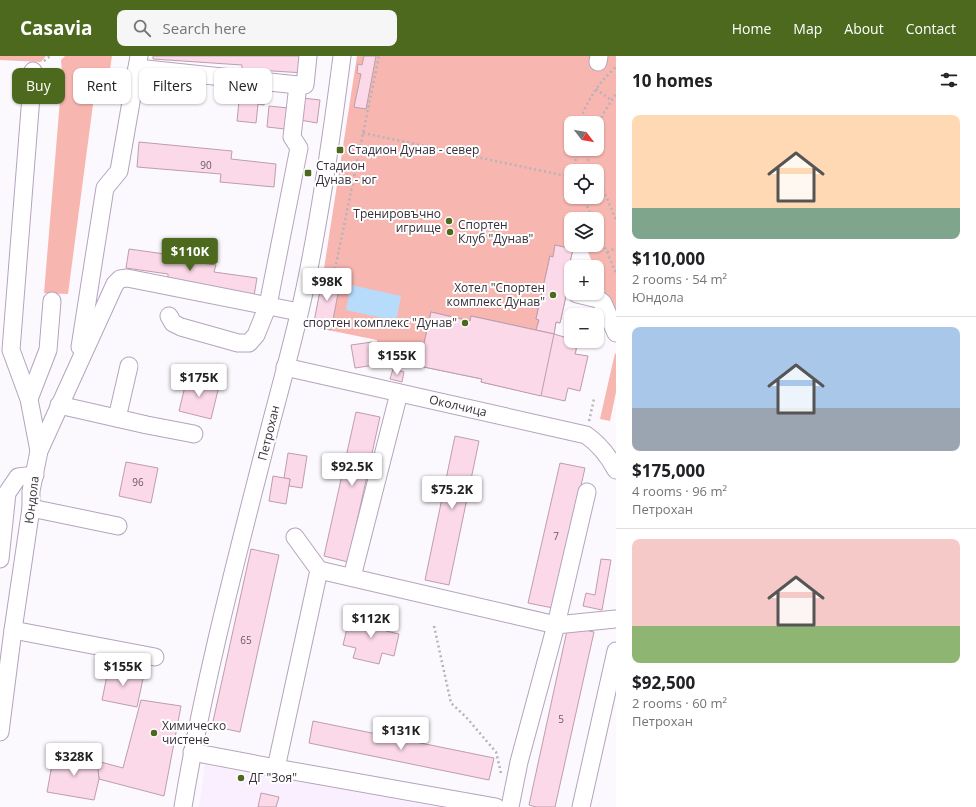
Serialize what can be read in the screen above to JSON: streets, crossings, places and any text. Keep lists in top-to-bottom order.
{
  "streets": {
    "street": ["Околчица", "Петрохан", "Юндола"]
  },
  "crossings": [
    ["Околчица", "Петрохан"]
  ],
  "places": {
    "transit": ["Стадион Дунав - север", "Стадион Дунав - юг"],
    "other": [
      "Тренировъчно игрище",
      "Спортен Клуб \"Дунав\"",
      "Хотел \"Спортен комплекс Дунав\"",
      "спортен комплекс \"Дунав\"",
      "Химическо чистене",
      "ДГ \"Зоя\""
    ]
  },
  "house_numbers": [
    "90",
    "96",
    "7",
    "65",
    "5"
  ],
  "north": "bottom right",
  "page": {
    "header": "Casavia",
    "search": "Search here",
    "nav": [
      "Home",
      "Map",
      "About",
      "Contact"
    ],
    "heading": "10 homes",
    "chip": [
      "Buy",
      "Rent",
      "Filters",
      "New"
    ],
    "list": [
      {
        "name": "$110,000",
        "note": "2 rooms · 54 m² · Юндола"
      },
      {
        "name": "$175,000",
        "note": "4 rooms · 96 m² · Петрохан"
      },
      {
        "name": "$92,500",
        "note": "2 rooms · 60 m² · Петрохан"
      }
    ],
    "map_buttons": ["+", "−"],
    "price": [
      "$110K",
      "$98K",
      "$155K",
      "$175K",
      "$92.5K",
      "$75.2K",
      "$112K",
      "$155K",
      "$131K",
      "$328K"
    ]
  }
}
